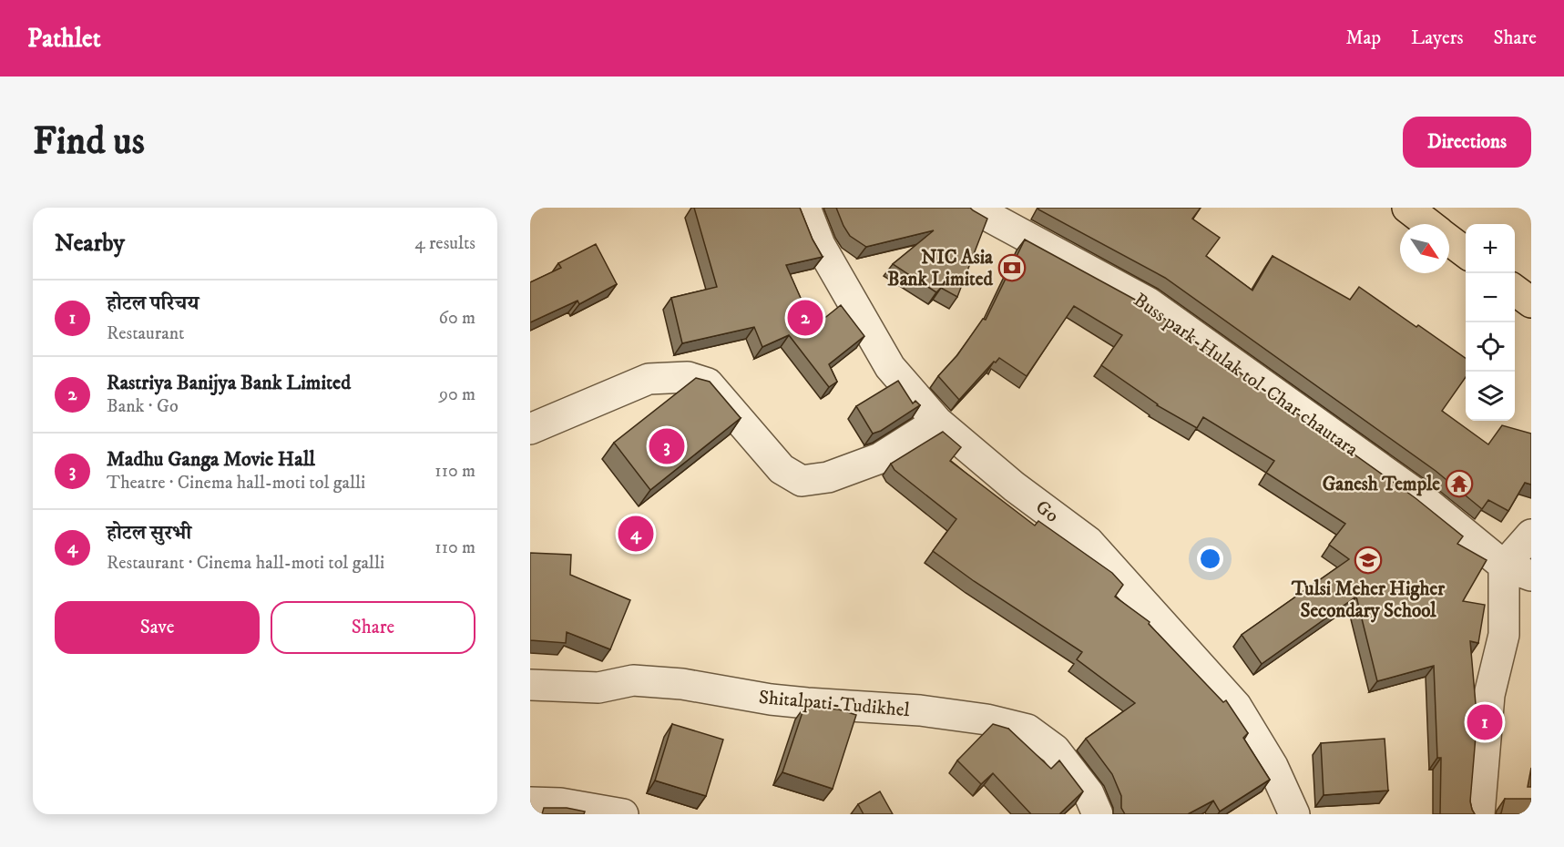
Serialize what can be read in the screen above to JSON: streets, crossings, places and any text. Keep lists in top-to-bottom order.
{
  "streets": {
    "street": ["Buss park-Hulak tol-Char chautara", "Go", "Shitalpati-Tudikhel"]
  },
  "places": {
    "bank": ["NIC Asia Bank Limited"],
    "temple": ["Ganesh Temple"],
    "school or university": ["Tulsi Meher Higher Secondary School"]
  },
  "north": "bottom right",
  "page": {
    "header": "Pathlet",
    "nav": ["Map", "Layers", "Share"],
    "buttons": [
      "Directions",
      ["Save", "Share"]
    ],
    "title": "Find us",
    "heading": ["Nearby", "4 results"],
    "map_buttons": ["+", "−"],
    "list": [
      {
        "mark": "1",
        "name": "होटल परिचय",
        "note": "Restaurant",
        "value": "60 m"
      },
      {
        "mark": "2",
        "name": "Rastriya Banijya Bank Limited",
        "note": "Bank · Go",
        "value": "90 m"
      },
      {
        "mark": "3",
        "name": "Madhu Ganga Movie Hall",
        "note": "Theatre · Cinema hall-moti tol galli",
        "value": "110 m"
      },
      {
        "mark": "4",
        "name": "होटल सुरभी",
        "note": "Restaurant · Cinema hall-moti tol galli",
        "value": "110 m"
      }
    ],
    "pins": [
      "2",
      "3",
      "4",
      "1"
    ]
  }
}
